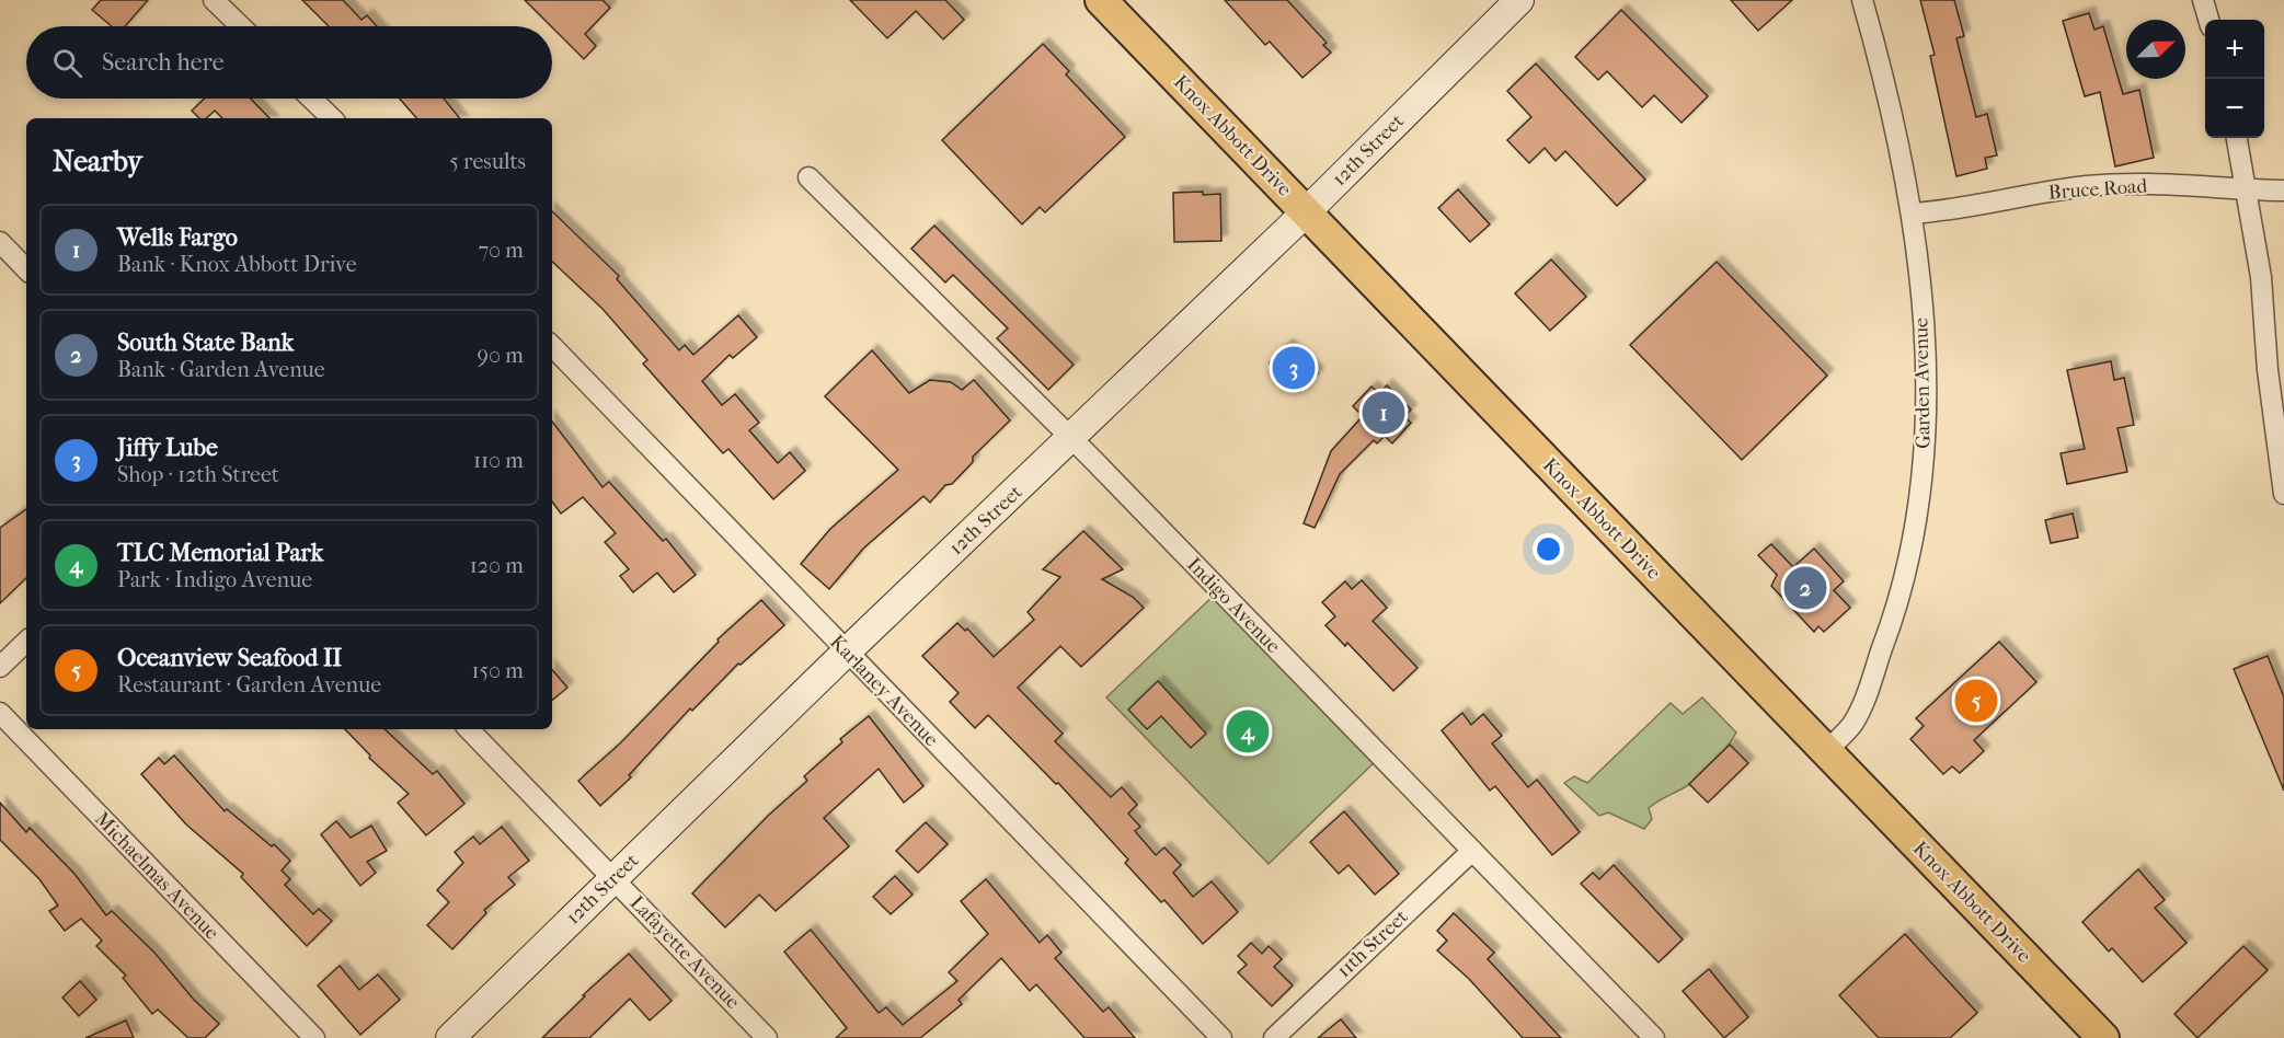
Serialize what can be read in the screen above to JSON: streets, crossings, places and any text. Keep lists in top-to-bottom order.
{
  "streets": {
    "main road": ["Knox Abbott Drive", "12th Street"],
    "street": [
      "Bruce Road",
      "Garden Avenue",
      "Indigo Avenue",
      "Karlaney Avenue",
      "Michaelmas Avenue",
      "11th Street",
      "Lafayette Avenue"
    ]
  },
  "crossings": [
    ["Knox Abbott Drive", "12th Street"],
    ["Knox Abbott Drive", "Garden Avenue"],
    ["12th Street", "Indigo Avenue"],
    ["12th Street", "Karlaney Avenue"],
    ["12th Street", "Lafayette Avenue"],
    ["Bruce Road", "Garden Avenue"],
    ["Indigo Avenue", "11th Street"]
  ],
  "north": "top right",
  "page": {
    "map_buttons": ["+", "−"],
    "search": "Search here",
    "heading": ["Nearby", "5 results"],
    "list": [
      {
        "mark": "1",
        "name": "Wells Fargo",
        "note": "Bank · Knox Abbott Drive",
        "value": "70 m"
      },
      {
        "mark": "2",
        "name": "South State Bank",
        "note": "Bank · Garden Avenue",
        "value": "90 m"
      },
      {
        "mark": "3",
        "name": "Jiffy Lube",
        "note": "Shop · 12th Street",
        "value": "110 m"
      },
      {
        "mark": "4",
        "name": "TLC Memorial Park",
        "note": "Park · Indigo Avenue",
        "value": "120 m"
      },
      {
        "mark": "5",
        "name": "Oceanview Seafood II",
        "note": "Restaurant · Garden Avenue",
        "value": "150 m"
      }
    ],
    "pins": [
      "3",
      "1",
      "2",
      "5",
      "4"
    ]
  }
}
